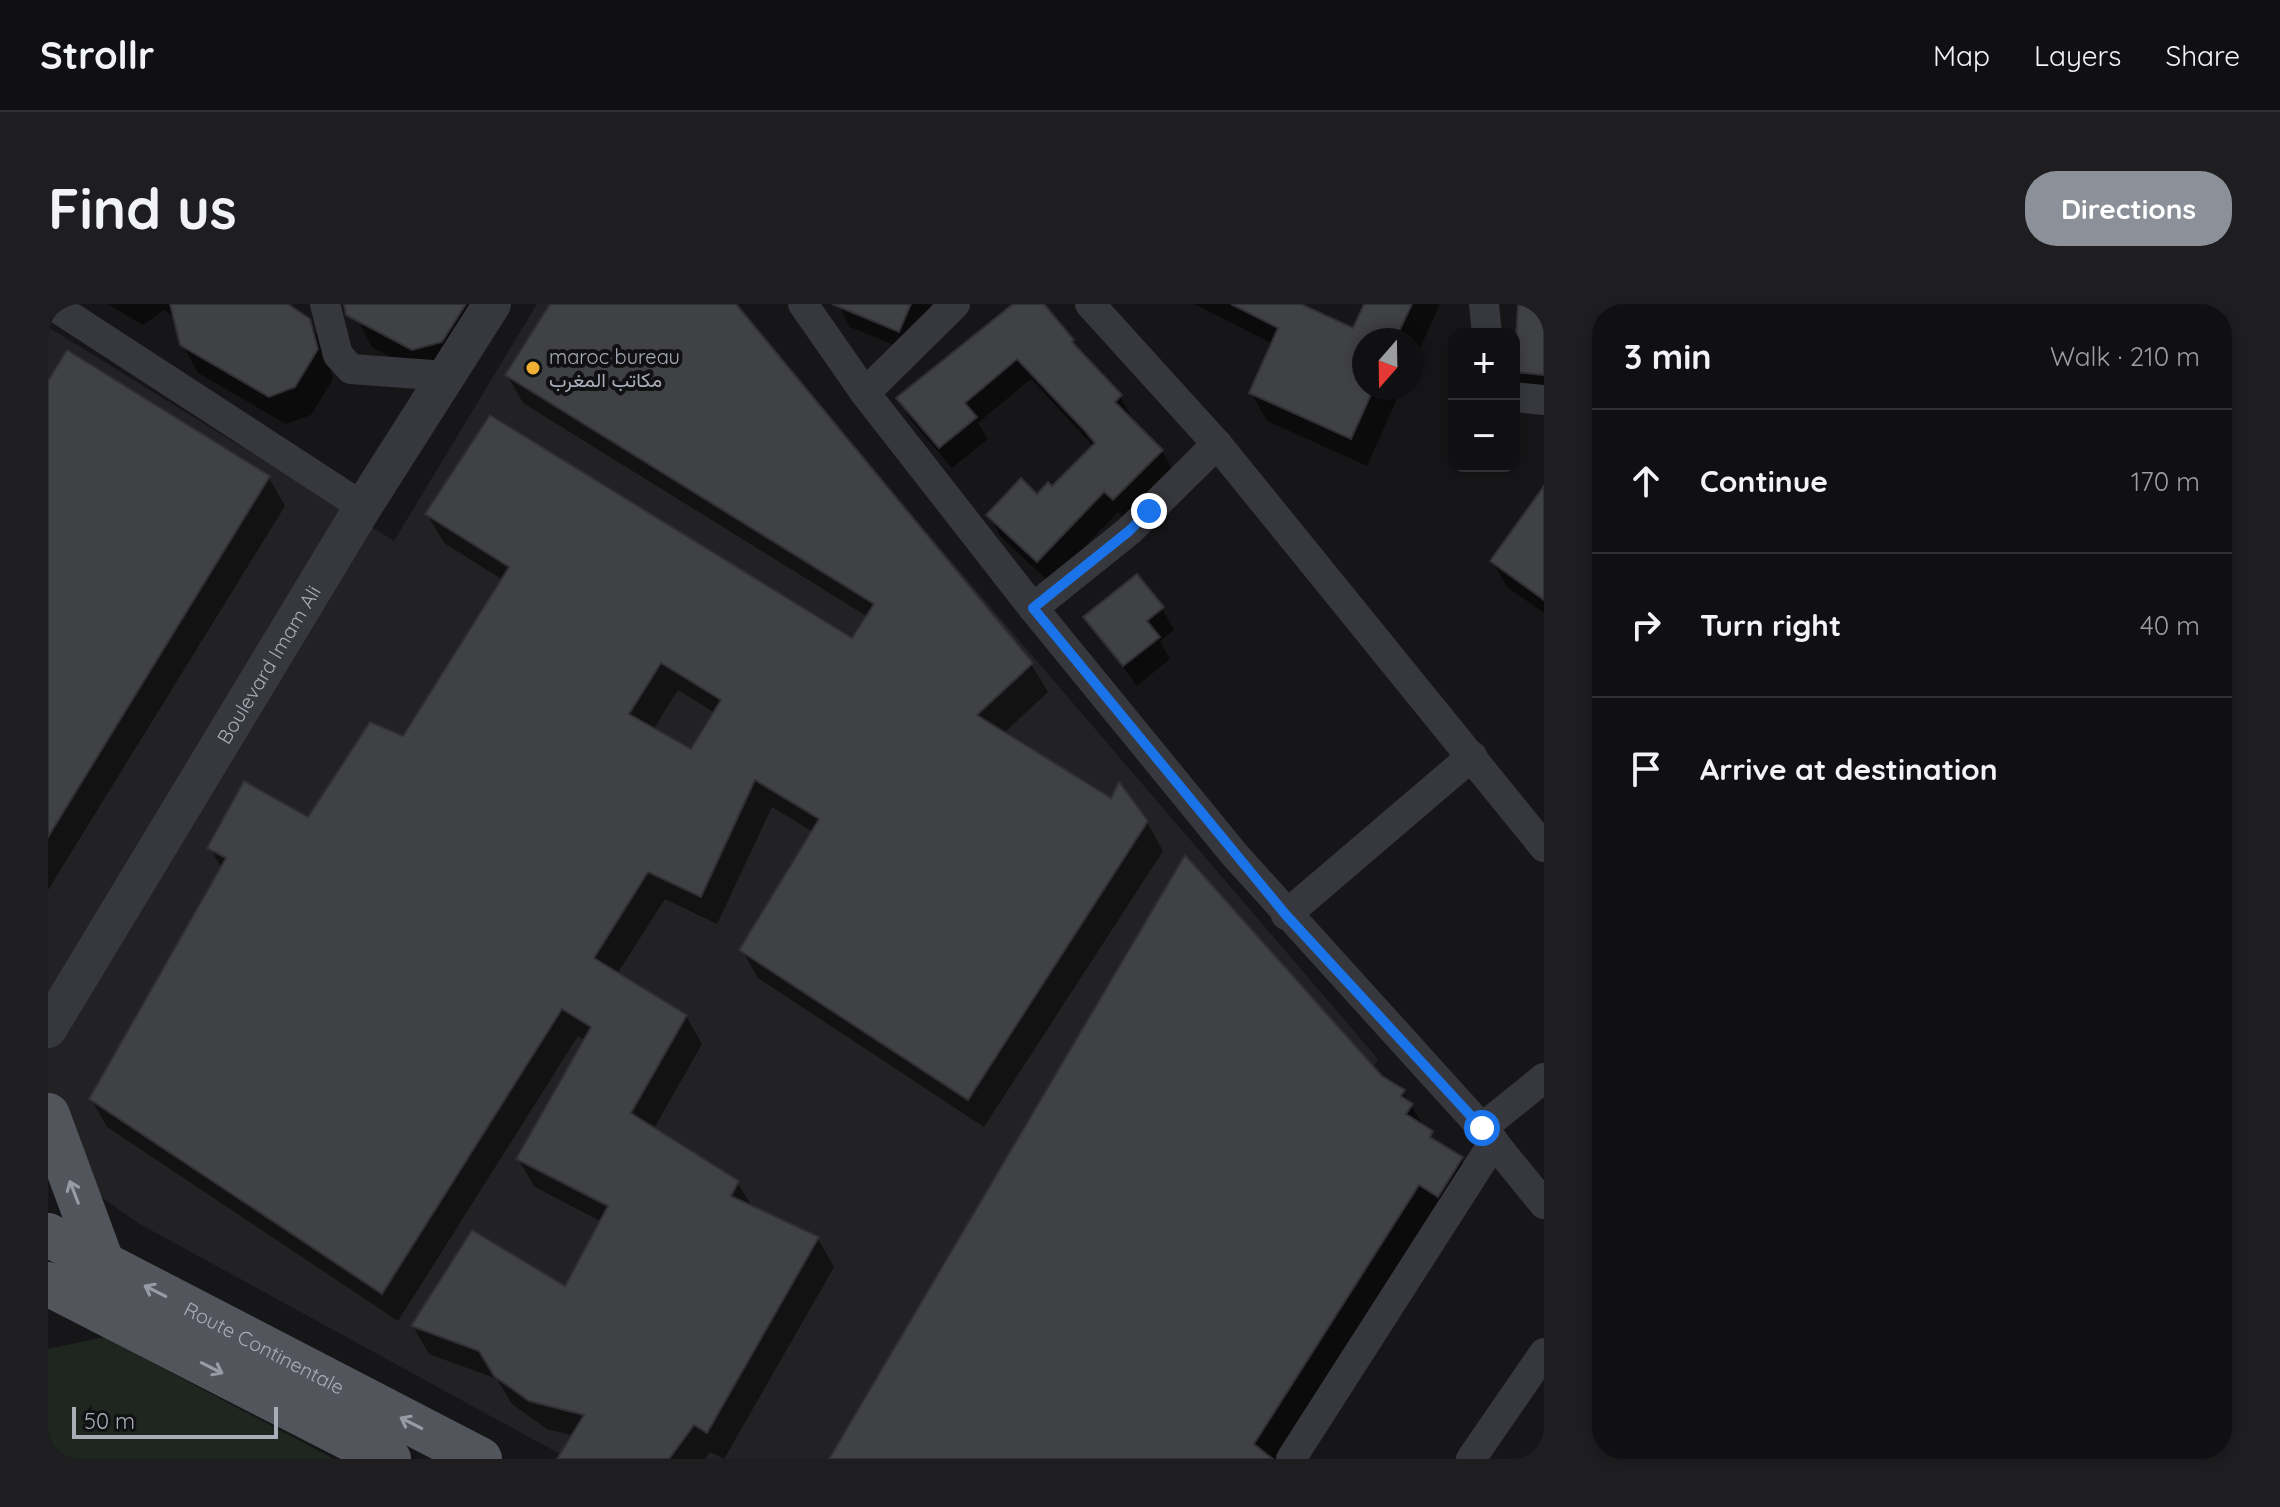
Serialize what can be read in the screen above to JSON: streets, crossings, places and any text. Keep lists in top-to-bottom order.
{
  "streets": {
    "main road": ["Route Continentale"],
    "street": ["Boulevard Imam Ali"]
  },
  "places": ["maroc bureau مكاتب المغرب"],
  "scale_bar": "50 m",
  "north": "bottom",
  "page": {
    "header": "Strollr",
    "nav": ["Map", "Layers", "Share"],
    "buttons": "Directions",
    "title": "Find us",
    "heading": ["3 min", "Walk · 210 m"],
    "map_buttons": ["+", "−"],
    "list": [
      ["Continue", "170 m"],
      ["Turn right", "40 m"],
      "Arrive at destination"
    ],
    "scale": "50 m"
  }
}
